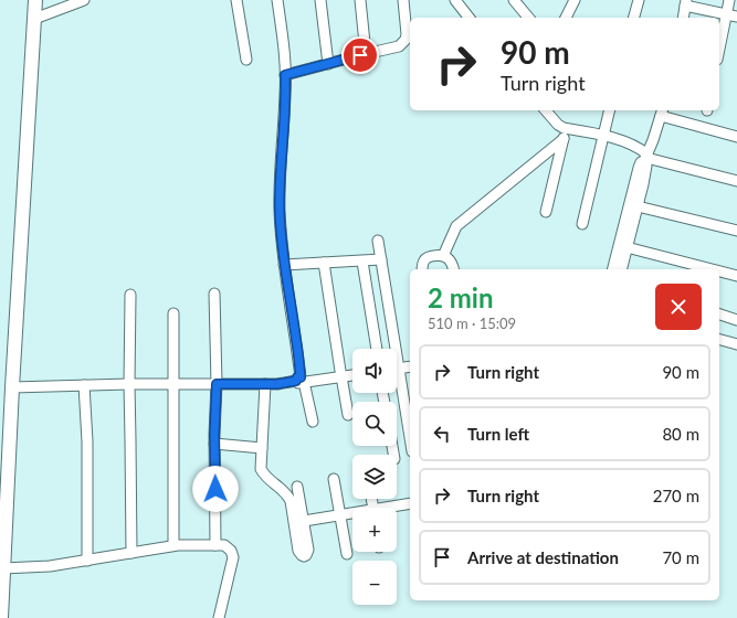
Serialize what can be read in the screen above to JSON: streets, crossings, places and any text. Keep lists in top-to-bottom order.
{
  "page": {
    "turn": ["90 m", "Turn right"],
    "heading": ["2 min", "510 m · 15:09"],
    "list": [
      {
        "name": "Turn right",
        "value": "90 m"
      },
      {
        "name": "Turn left",
        "value": "80 m"
      },
      {
        "name": "Turn right",
        "value": "270 m"
      },
      {
        "name": "Arrive at destination",
        "value": "70 m"
      }
    ],
    "map_buttons": ["+", "−"]
  }
}
